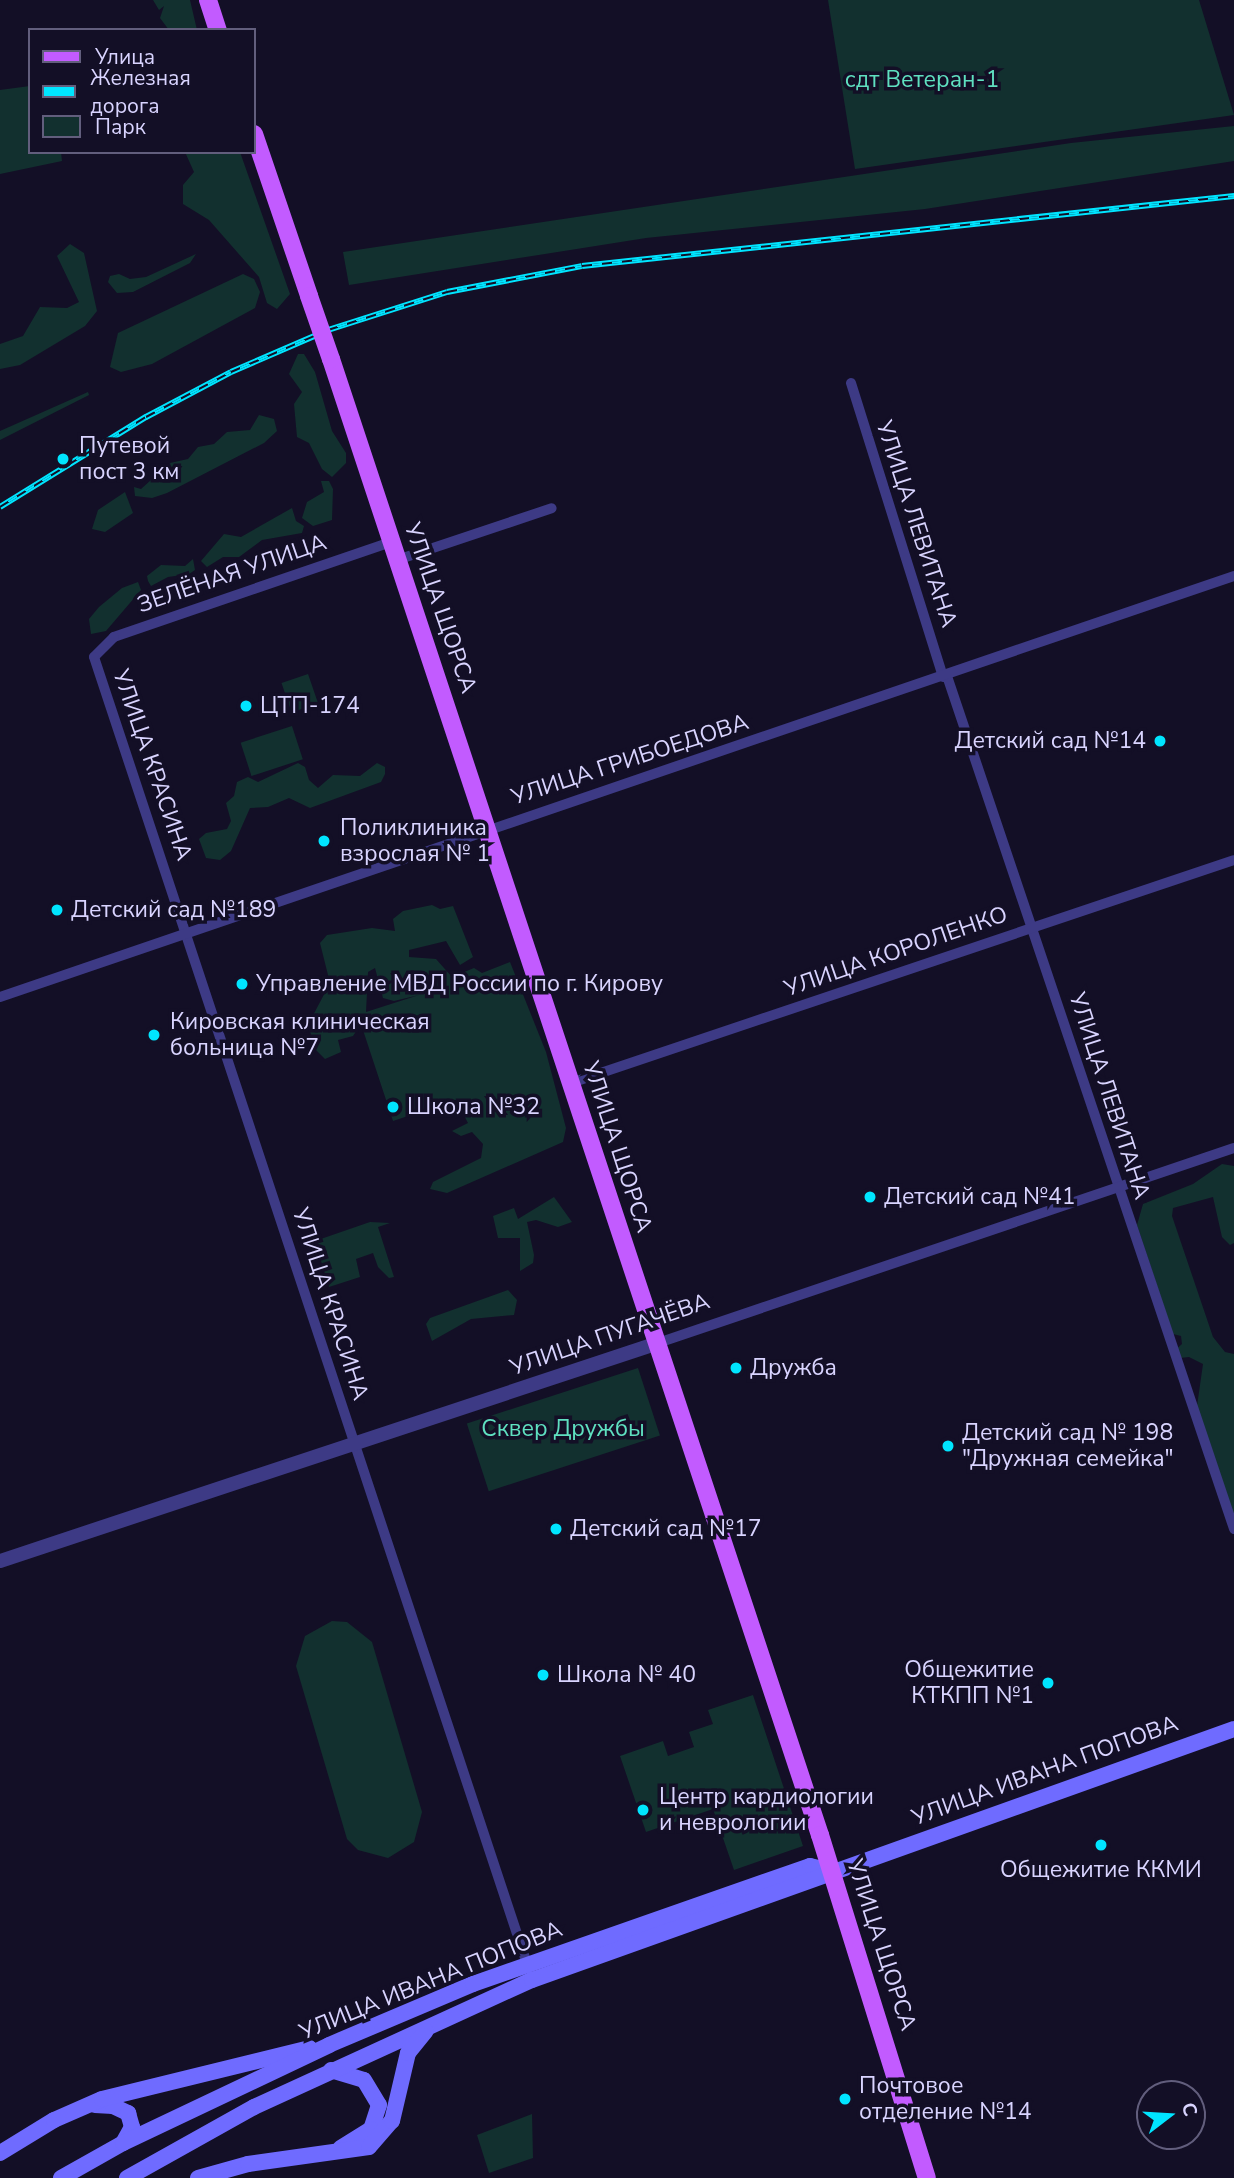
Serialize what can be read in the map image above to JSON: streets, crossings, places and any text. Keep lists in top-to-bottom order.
{
  "streets": {
    "main road": ["УЛИЦА ЩОРСА", "УЛИЦА ИВАНА ПОПОВА"],
    "street": [
      "УЛИЦА ЛЕВИТАНА",
      "ЗЕЛЁНАЯ УЛИЦА",
      "УЛИЦА ГРИБОЕДОВА",
      "УЛИЦА КРАСИНА",
      "УЛИЦА КОРОЛЕНКО",
      "УЛИЦА ПУГАЧЁВА"
    ]
  },
  "crossings": [
    ["УЛИЦА ЛЕВИТАНА", "УЛИЦА ГРИБОЕДОВА"],
    ["УЛИЦА ЛЕВИТАНА", "УЛИЦА КОРОЛЕНКО"],
    ["УЛИЦА ЛЕВИТАНА", "УЛИЦА ПУГАЧЁВА"],
    ["ЗЕЛЁНАЯ УЛИЦА", "УЛИЦА ЩОРСА"],
    ["ЗЕЛЁНАЯ УЛИЦА", "УЛИЦА КРАСИНА"],
    ["УЛИЦА ЩОРСА", "УЛИЦА ГРИБОЕДОВА"],
    ["УЛИЦА ЩОРСА", "УЛИЦА КОРОЛЕНКО"],
    ["УЛИЦА ЩОРСА", "УЛИЦА ПУГАЧЁВА"],
    ["УЛИЦА ЩОРСА", "УЛИЦА ИВАНА ПОПОВА"],
    ["УЛИЦА ГРИБОЕДОВА", "УЛИЦА КРАСИНА"],
    ["УЛИЦА КРАСИНА", "УЛИЦА ПУГАЧЁВА"],
    ["УЛИЦА КРАСИНА", "УЛИЦА ИВАНА ПОПОВА"]
  ],
  "parks": ["сдт Ветеран-1", "Сквер Дружбы"],
  "places": [
    "Путевой пост 3 км",
    "ЦТП-174",
    "Детский сад №14",
    "Поликлиника взрослая № 1",
    "Детский сад №189",
    "Управление МВД России по г. Кирову",
    "Кировская клиническая больница №7",
    "Школа №32",
    "Детский сад №41",
    "Дружба",
    "Детский сад № 198 \"Дружная семейка\"",
    "Детский сад №17",
    "Школа № 40",
    "Общежитие КТКПП №1",
    "Центр кардиологии и неврологии",
    "Общежитие ККМИ",
    "Почтовое отделение №14"
  ],
  "legend": ["Улица", "Железная дорога", "Парк"],
  "north": "right"
}
